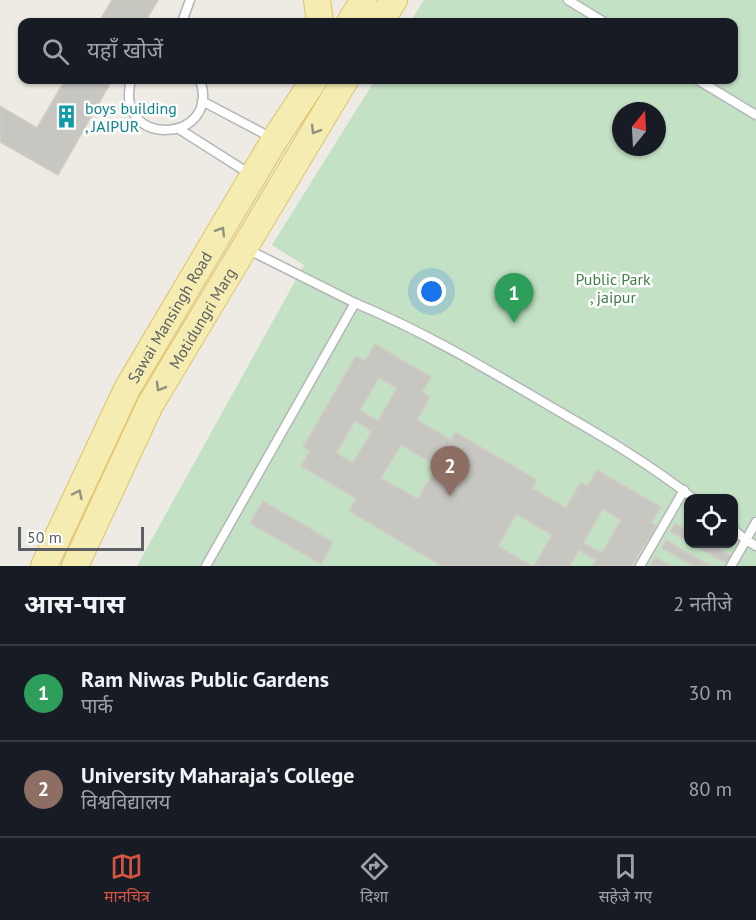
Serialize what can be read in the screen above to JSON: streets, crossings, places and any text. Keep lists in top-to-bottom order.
{
  "streets": {
    "main road": ["Sawai Mansingh Road", "Motidungri Marg"]
  },
  "one_way": ["Sawai Mansingh Road", "Motidungri Marg"],
  "parks": ["Public Park , jaipur"],
  "places": {
    "building": ["boys building , JAIPUR"]
  },
  "scale_bar": "50 m",
  "north": "top",
  "page": {
    "search": "यहाँ खोजें",
    "pins": ["1", "2"],
    "scale": "50 m",
    "heading": ["आस-पास", "2 नतीजे"],
    "list": [
      {
        "mark": "1",
        "name": "Ram Niwas Public Gardens",
        "note": "पार्क",
        "value": "30 m"
      },
      {
        "mark": "2",
        "name": "University Maharaja's College",
        "note": "विश्वविद्यालय",
        "value": "80 m"
      }
    ],
    "nav": ["मानचित्र", "दिशा", "सहेजे गए"]
  }
}
